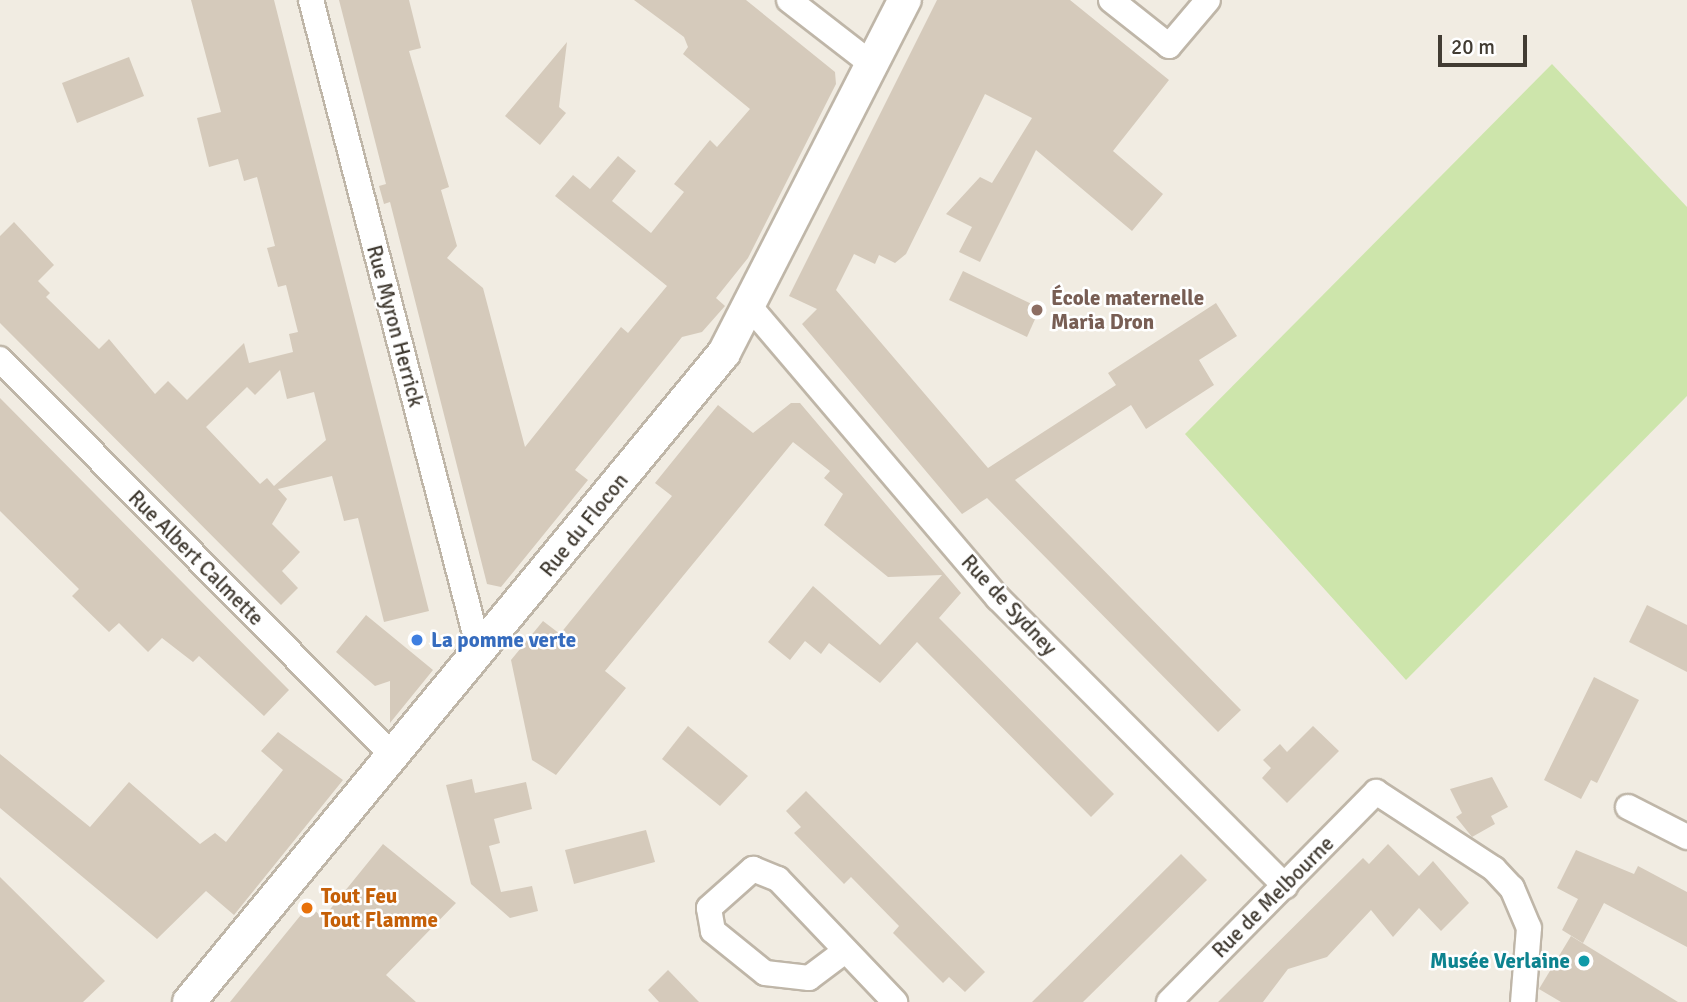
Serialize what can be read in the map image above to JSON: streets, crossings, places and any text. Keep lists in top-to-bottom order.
{
  "streets": {
    "street": [
      "Rue Myron Herrick",
      "Rue du Flocon",
      "Rue Albert Calmette",
      "Rue de Sydney",
      "Rue de Melbourne"
    ]
  },
  "crossings": [
    ["Rue Myron Herrick", "Rue du Flocon"],
    ["Rue du Flocon", "Rue Albert Calmette"],
    ["Rue du Flocon", "Rue de Sydney"],
    ["Rue de Sydney", "Rue de Melbourne"]
  ],
  "places": [
    "École maternelle Maria Dron",
    "La pomme verte",
    "Tout Feu Tout Flamme",
    "Musée Verlaine"
  ],
  "scale_bar": "20 m"
}
